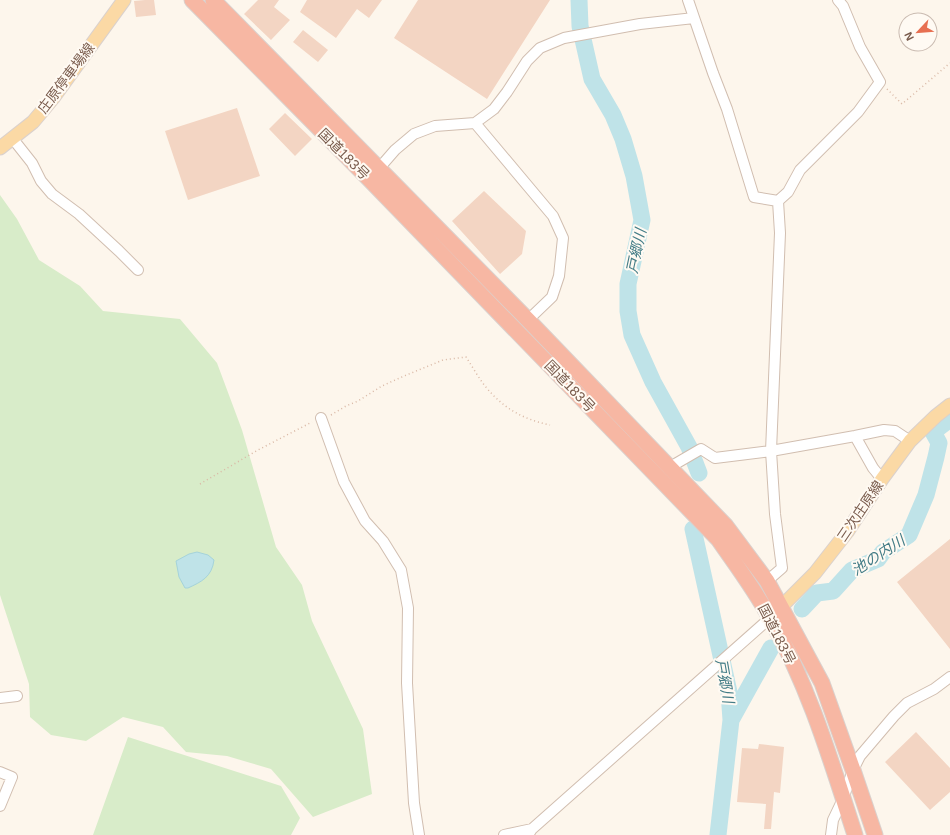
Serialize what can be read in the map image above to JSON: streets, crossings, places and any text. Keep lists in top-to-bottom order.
{
  "streets": {
    "highway": ["国道183号"],
    "main road": ["庄原停車場線", "三次庄原線"]
  },
  "crossings": [
    ["国道183号", "三次庄原線"]
  ],
  "water": ["戸郷川", "池の内川"],
  "north": "bottom left"
}
